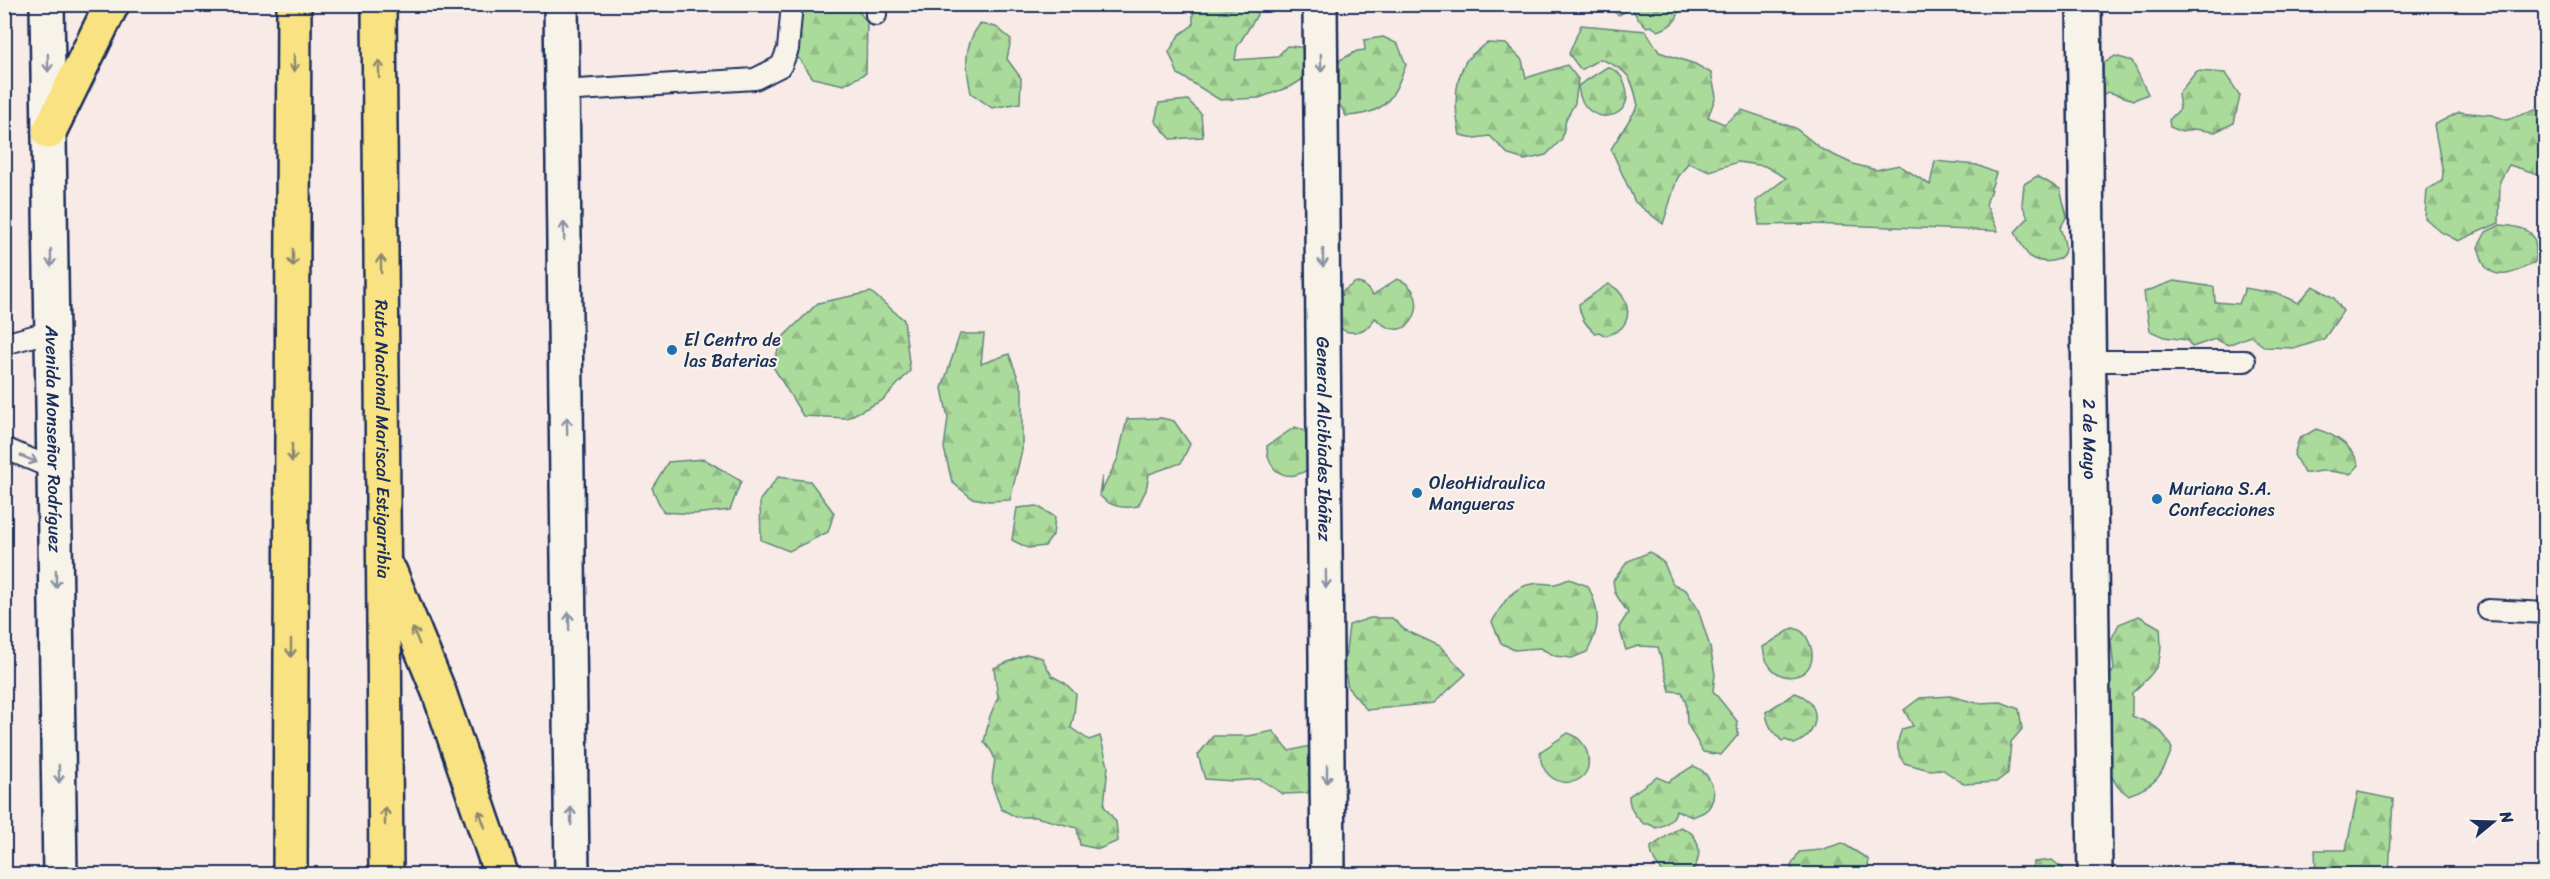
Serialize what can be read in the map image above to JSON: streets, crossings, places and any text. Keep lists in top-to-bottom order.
{
  "streets": {
    "highway": ["Ruta Nacional Mariscal Estigarribia"],
    "street": ["General Alcibíades Ibáñez", "2 de Mayo", "Avenida Monseñor Rodríguez"]
  },
  "one_way": ["General Alcibíades Ibáñez", "Avenida Monseñor Rodríguez"],
  "places": ["El Centro de las Baterias", "OleoHidraulica Mangueras", "Muriana S.A. Confecciones"],
  "north": "right"
}
